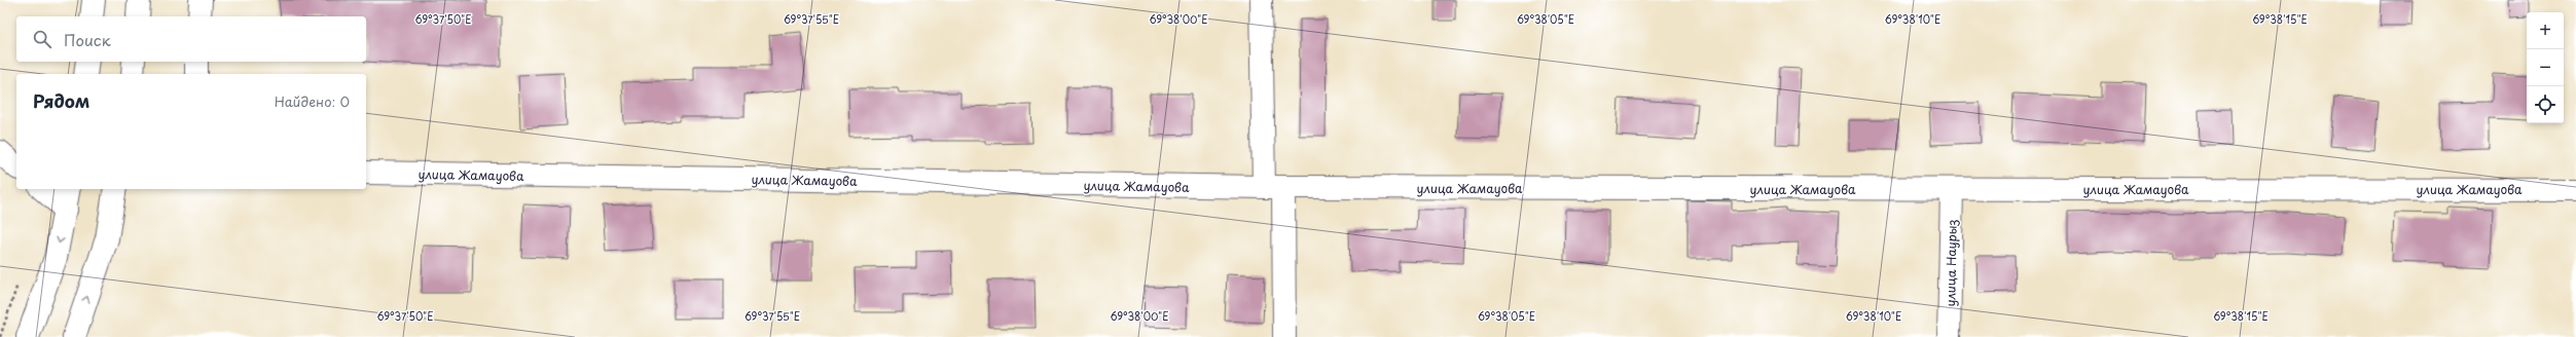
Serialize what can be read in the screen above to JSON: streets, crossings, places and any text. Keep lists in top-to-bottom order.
{
  "streets": {
    "street": ["улица Жамауова", "улица Наурыз"]
  },
  "crossings": [
    ["улица Жамауова", "улица Наурыз"]
  ],
  "page": {
    "map_buttons": ["+", "−"],
    "search": "Поиск",
    "heading": ["Рядом", "Найдено: 0"]
  },
  "coordinates": [
    "69°37'50\"E",
    "69°37'55\"E",
    "69°38'00\"E",
    "69°38'05\"E",
    "69°38'10\"E",
    "69°38'15\"E"
  ]
}
